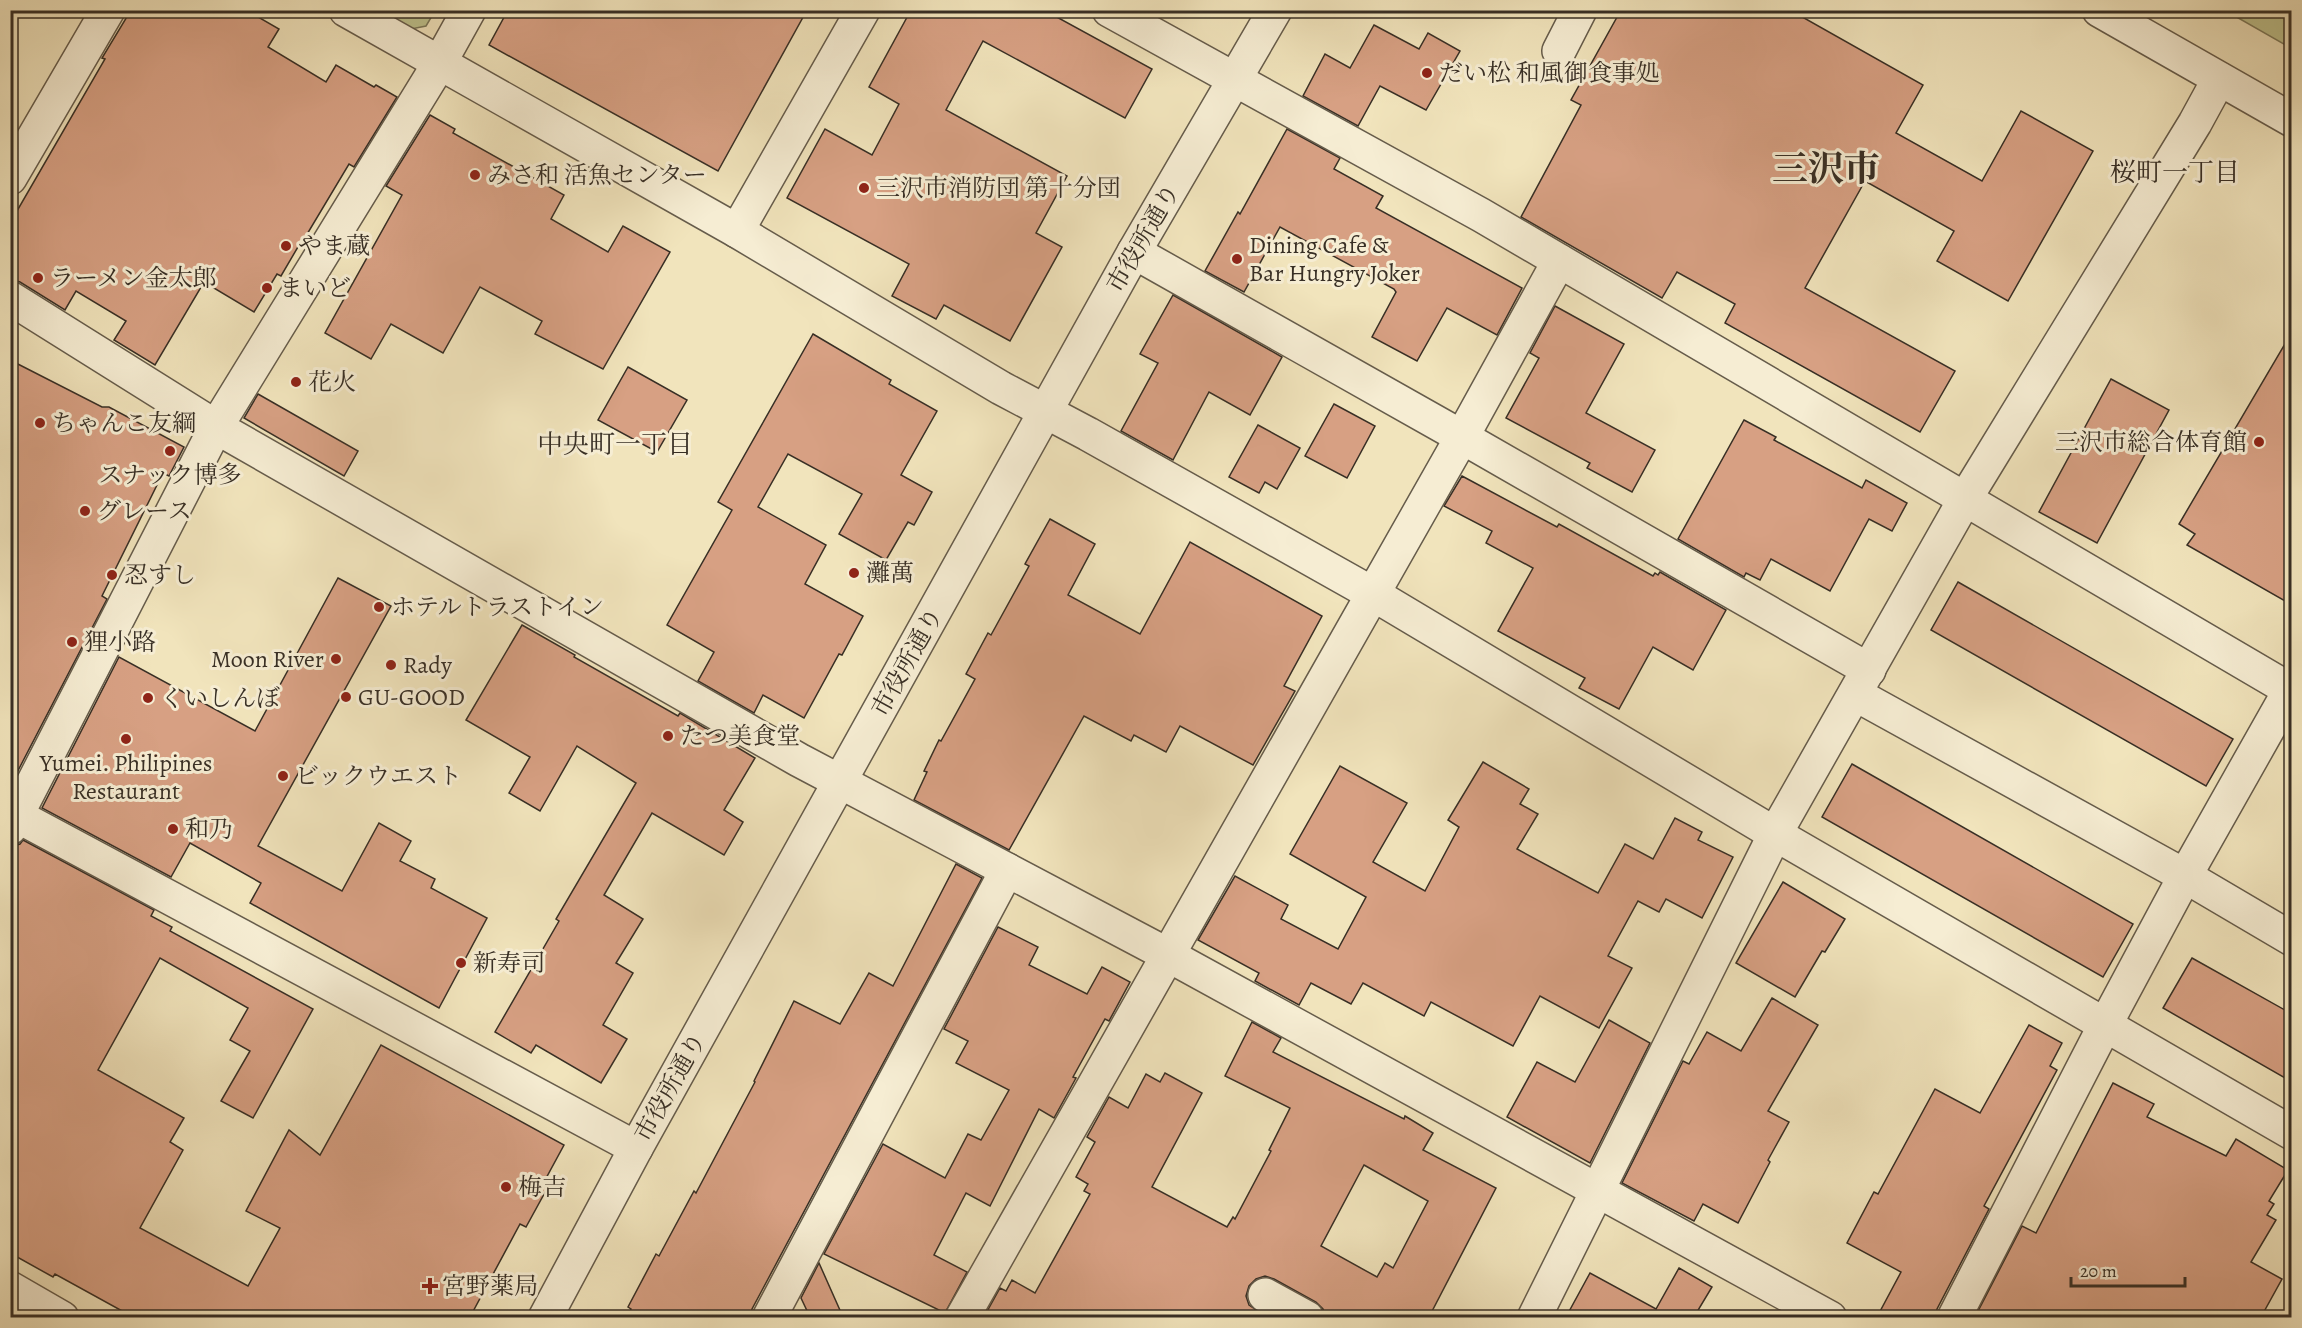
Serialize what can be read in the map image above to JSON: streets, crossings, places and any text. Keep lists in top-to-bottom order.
{
  "streets": {
    "street": ["市役所通り"]
  },
  "districts": ["三沢市", "桜町一丁目", "中央町一丁目"],
  "places": {
    "other": [
      "だい松 和風御食事処",
      "みさ和 活魚センター",
      "三沢市消防団 第十分団",
      "やま蔵",
      "Dining Cafe & Bar Hungry Joker",
      "ラーメン金太郎",
      "まいど",
      "花火",
      "ちゃんこ友綱",
      "三沢市総合体育館",
      "スナック博多",
      "グレース",
      "灘萬",
      "忍すし",
      "ホテルトラストイン",
      "狸小路",
      "Moon River",
      "Rady",
      "GU-GOOD",
      "くいしんぼ",
      "たつ美食堂",
      "Yumei. Philipines Restaurant",
      "ビックウエスト",
      "和乃",
      "新寿司",
      "梅吉"
    ],
    "health": ["宮野薬局"]
  },
  "scale_bar": "20 m"
}
